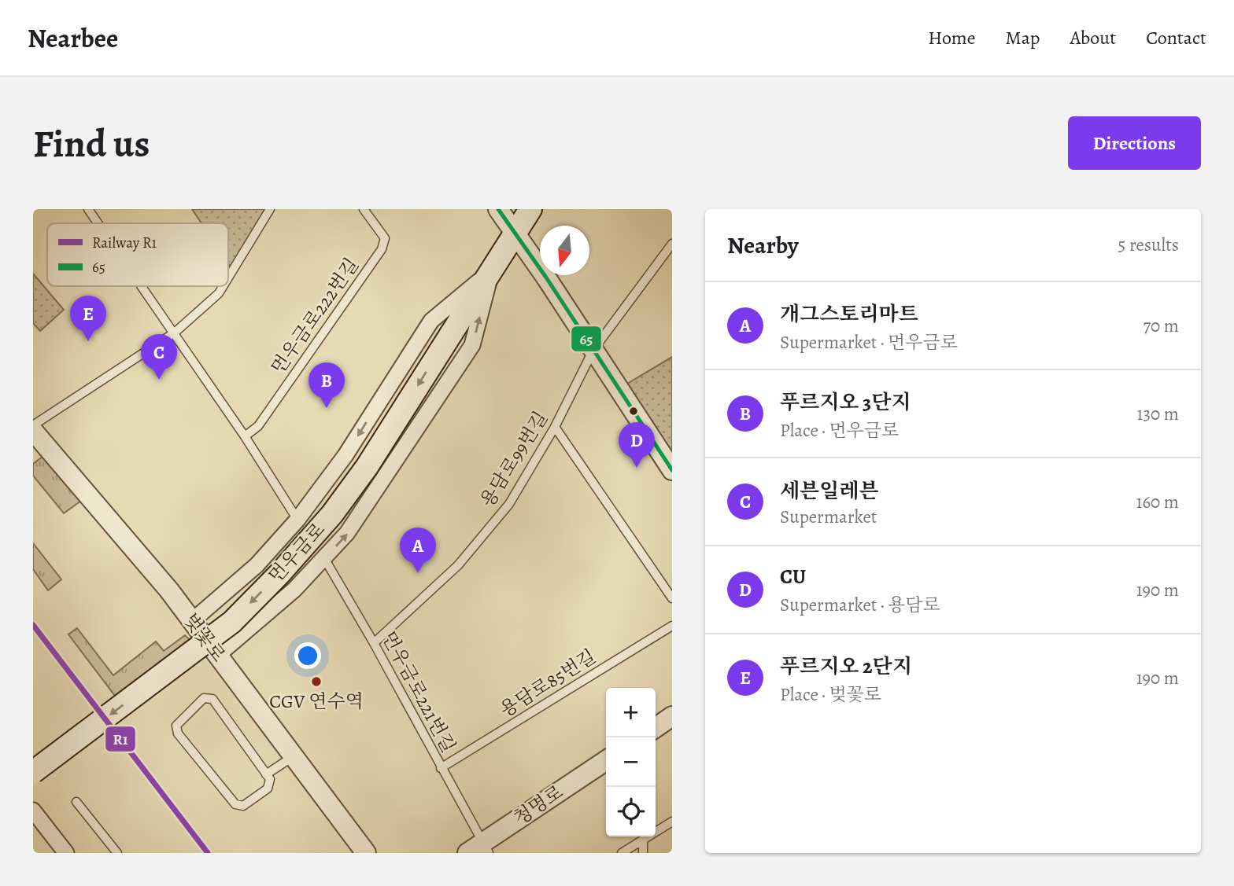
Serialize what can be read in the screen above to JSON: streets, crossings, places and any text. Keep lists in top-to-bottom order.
{
  "streets": {
    "main road": ["먼우금로"],
    "street": ["벚꽃로", "청명로"],
    "lane": [
      "먼우금로222번길",
      "용담로99번길",
      "용담로85번길",
      "먼우금로221번길"
    ]
  },
  "crossings": [
    ["용담로99번길", "먼우금로221번길"],
    ["먼우금로", "벚꽃로"],
    ["먼우금로", "먼우금로221번길"],
    ["용담로85번길", "먼우금로221번길"],
    ["먼우금로221번길", "청명로"]
  ],
  "places": ["CGV 연수역"],
  "lines": ["transit line 65", "rail line R1"],
  "legend": ["Railway R1", "65"],
  "north": "bottom",
  "page": {
    "header": "Nearbee",
    "nav": [
      "Home",
      "Map",
      "About",
      "Contact"
    ],
    "buttons": "Directions",
    "title": "Find us",
    "heading": ["Nearby", "5 results"],
    "list": [
      {
        "mark": "A",
        "name": "개그스토리마트",
        "note": "Supermarket · 먼우금로",
        "value": "70 m"
      },
      {
        "mark": "B",
        "name": "푸르지오 3단지",
        "note": "Place · 먼우금로",
        "value": "130 m"
      },
      {
        "mark": "C",
        "name": "세븐일레븐",
        "note": "Supermarket",
        "value": "160 m"
      },
      {
        "mark": "D",
        "name": "CU",
        "note": "Supermarket · 용담로",
        "value": "190 m"
      },
      {
        "mark": "E",
        "name": "푸르지오 2단지",
        "note": "Place · 벚꽃로",
        "value": "190 m"
      }
    ],
    "pins": [
      "E",
      "C",
      "B",
      "D",
      "A"
    ],
    "map_buttons": ["+", "−"]
  }
}
